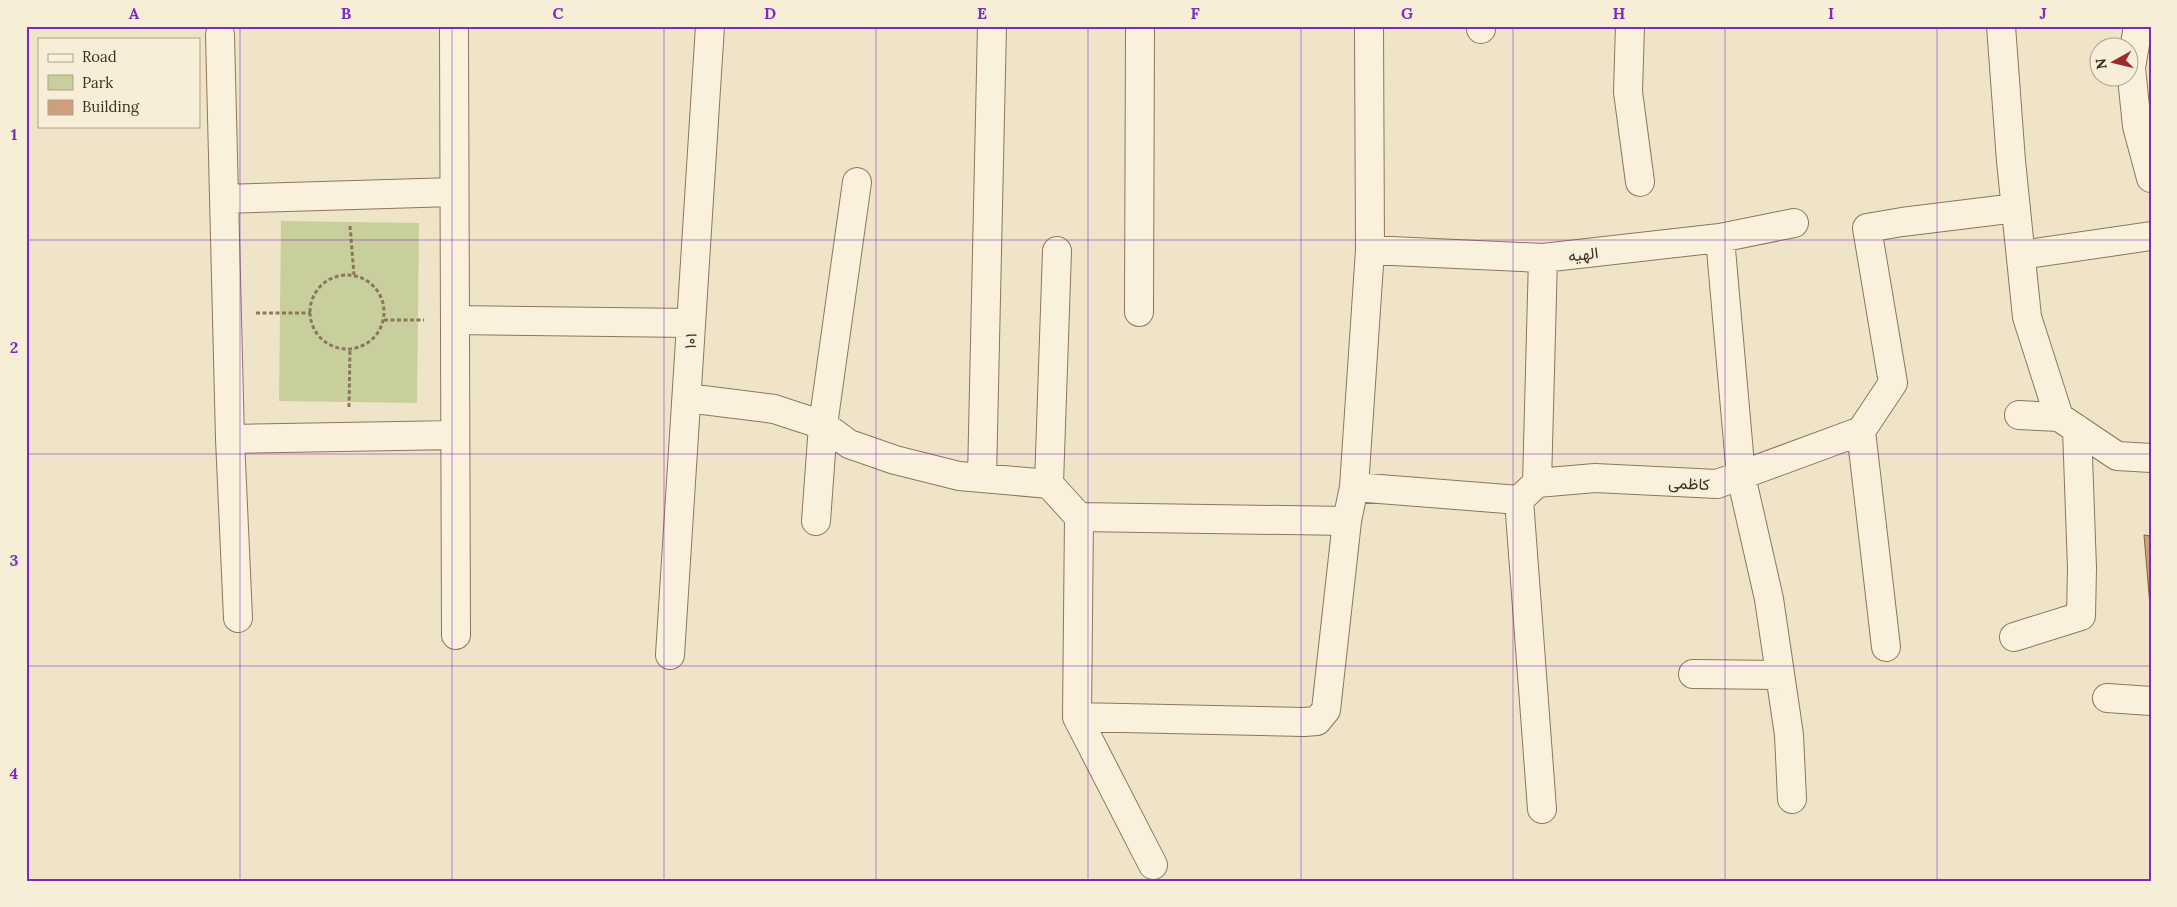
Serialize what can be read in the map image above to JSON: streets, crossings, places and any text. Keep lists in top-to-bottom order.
{
  "streets": {
    "street": ["الهیه", "۱۰۱", "کاظمی"]
  },
  "legend": ["Road", "Park", "Building"],
  "north": "left",
  "grid": {
    "columns": [
      "A",
      "B",
      "C",
      "D",
      "E",
      "F",
      "G",
      "H",
      "I",
      "J"
    ],
    "rows": [
      "1",
      "2",
      "3",
      "4"
    ]
  }
}
